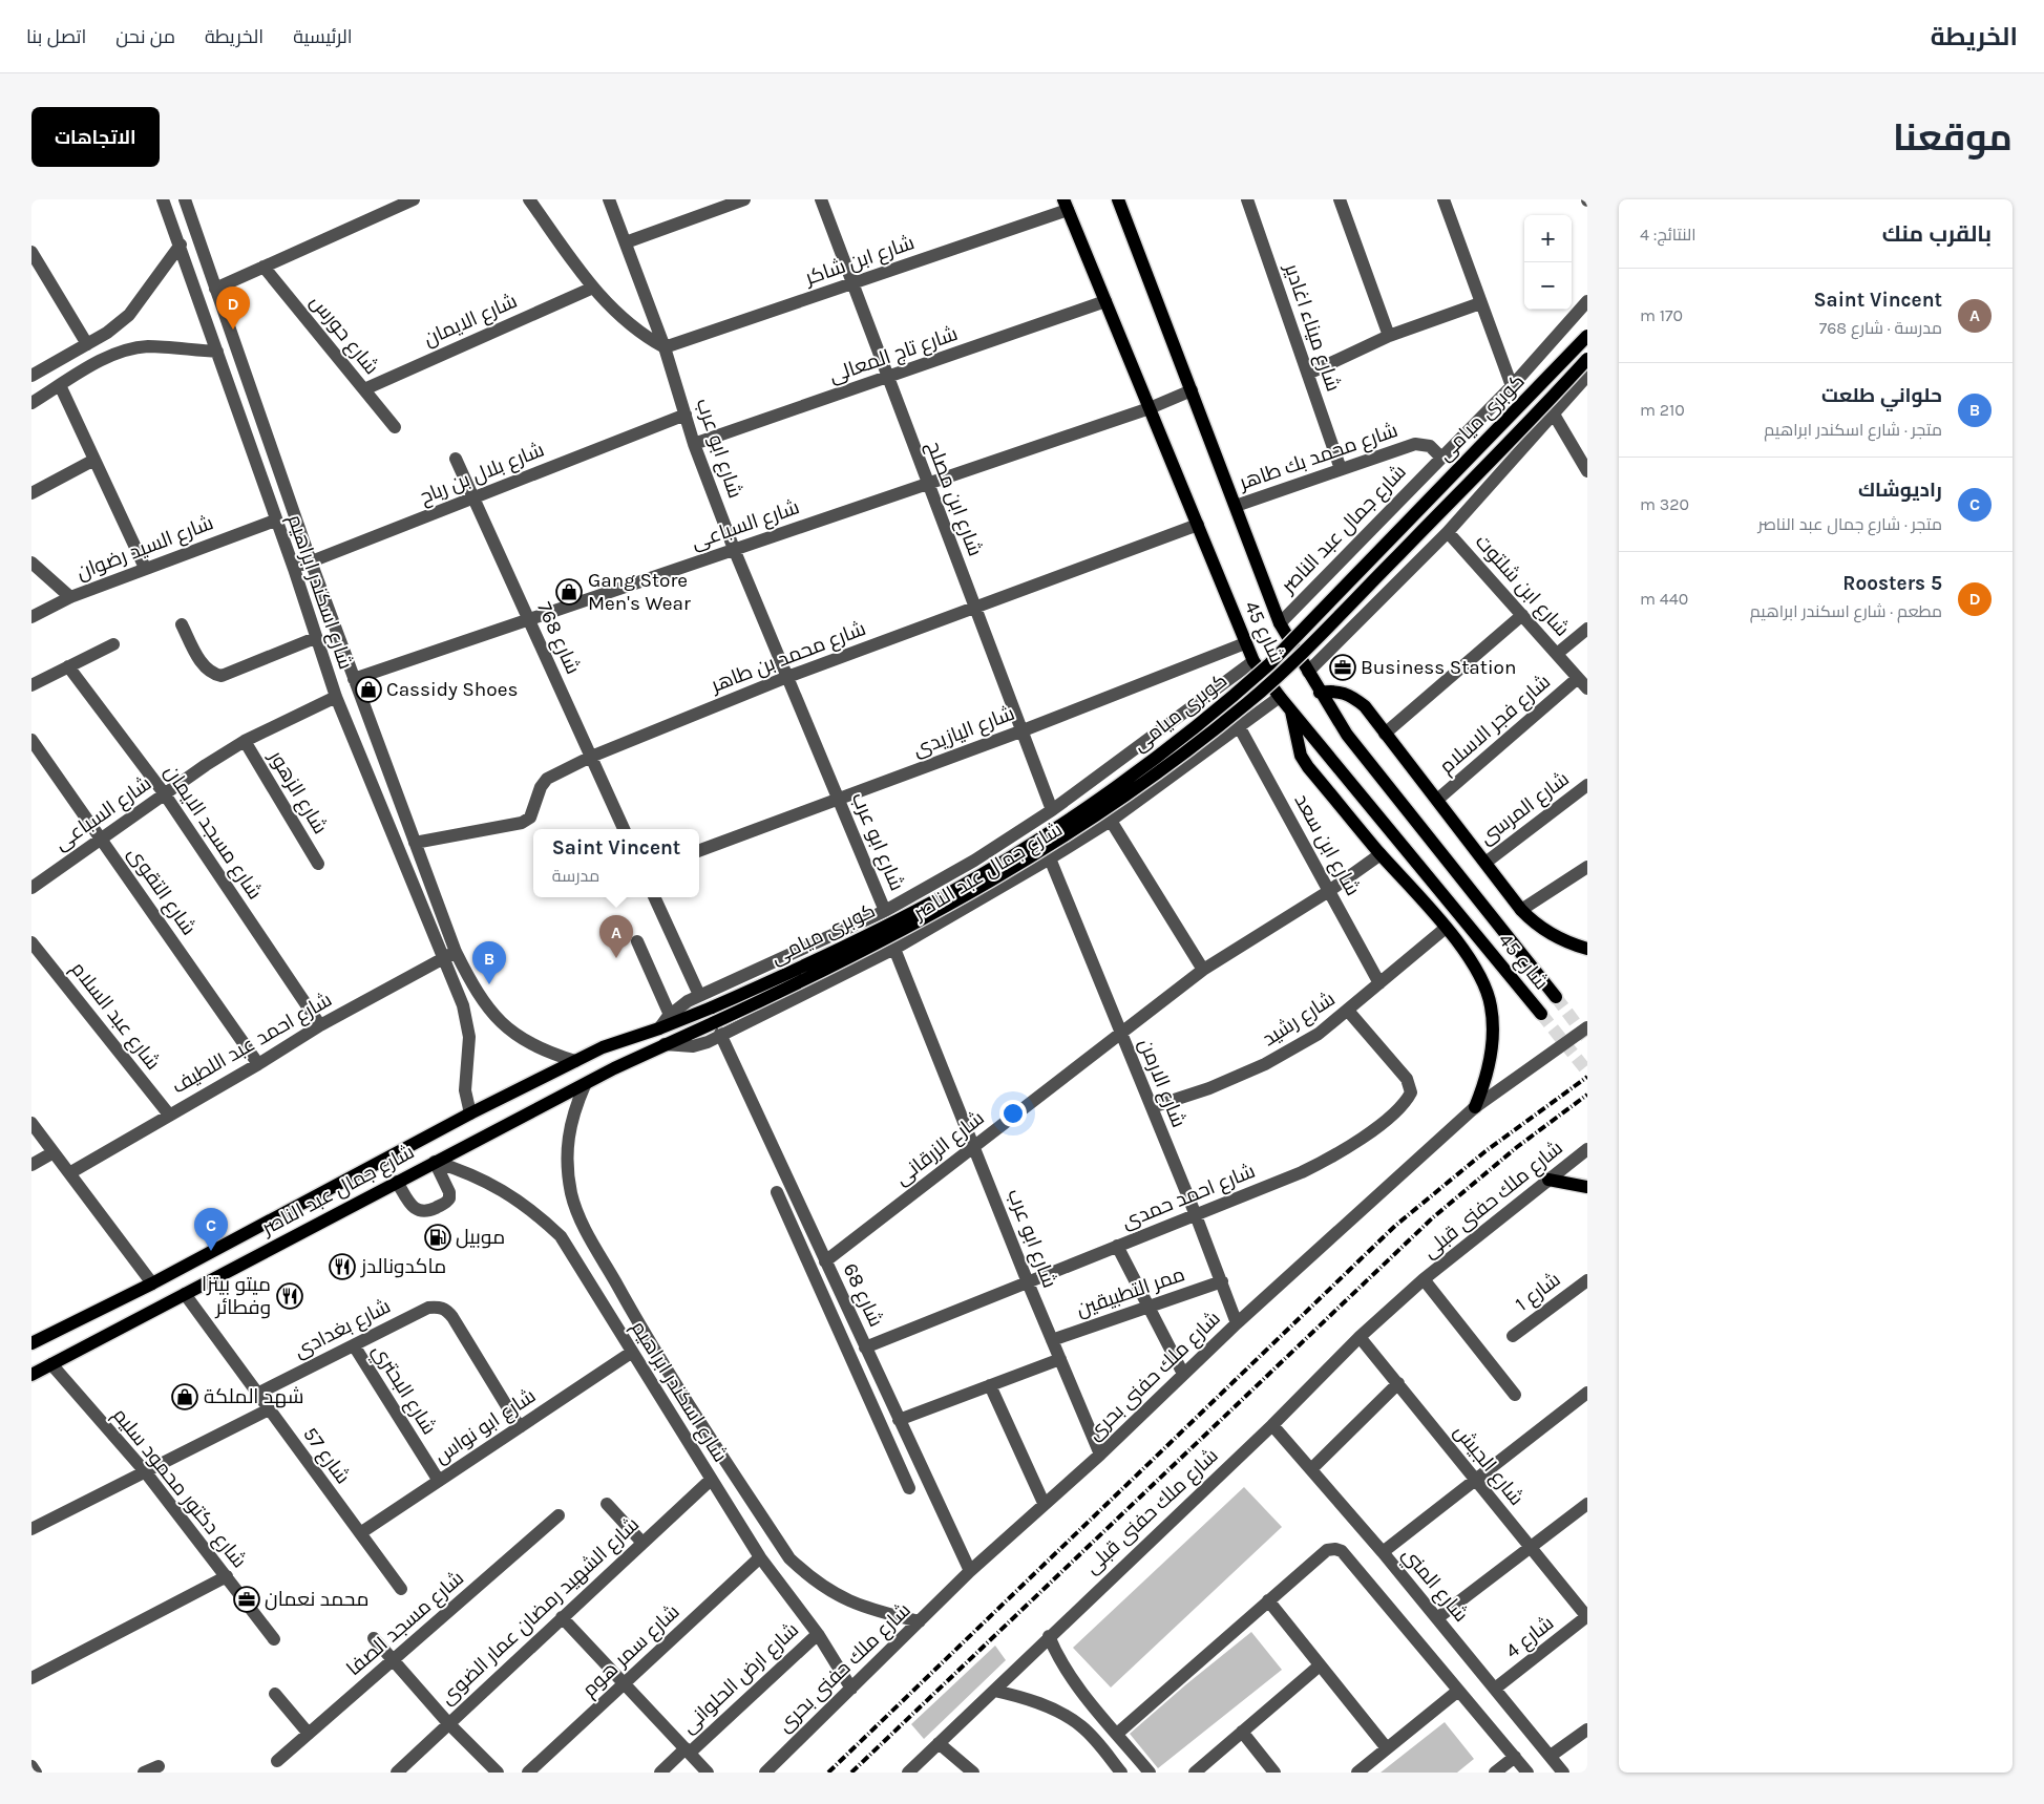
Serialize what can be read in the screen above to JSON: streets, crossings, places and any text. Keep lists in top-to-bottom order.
{
  "streets": {
    "main road": ["كوبرى ميامى", "شارع جمال عبد الناصر", "شارع 45"],
    "street": [
      "شارع ابن شاكر",
      "شارع الايمان",
      "شارع ميناء اغادير",
      "شارع حورس",
      "شارع تاج المعالى",
      "شارع ابو عرب",
      "شارع محمد بك طاهر",
      "شارع بلال بن رباح",
      "شارع ابن مصلح",
      "شارع السباعى",
      "شارع السيد رضوان",
      "شارع ابن شلتوت",
      "شارع اسكندر ابراهيم",
      "شارع 768",
      "شارع محمد بن طاهر",
      "شارع فجر الاسلام",
      "شارع اليازيدى",
      "شارع الزهور",
      "شارع المرسى",
      "شارع مسجد الايمان",
      "شارع ابن سعد",
      "شارع التقوى",
      "شارع عبد السلام",
      "شارع رشيد",
      "شارع احمد عبد اللطيف",
      "شارع الارمن",
      "شارع الزرقانى",
      "شارع احمد حمدى",
      "شارع ملك حفنى قبلى",
      "ممر التطبيقين",
      "شارع 1",
      "شارع 68",
      "شارع بغدادى",
      "شارع ملك حفنى بحرى",
      "شارع البحتري",
      "شارع ابو نواس",
      "شارع 57",
      "شارع الجيش",
      "شارع دكتور محمود سليم",
      "شارع المني",
      "شارع الشهيد رمضان عمار الضوى",
      "شارع مسجد الصفا",
      "شارع 4",
      "شارع سمر هوم",
      "شارع ارض الحلوانى"
    ]
  },
  "crossings": [
    ["شارع ابن شاكر", "شارع ابو عرب"],
    ["شارع ابن شاكر", "شارع ابن مصلح"],
    ["شارع ابن شاكر", "شارع 45"],
    ["شارع الايمان", "شارع حورس"],
    ["شارع ميناء اغادير", "شارع محمد بك طاهر"],
    ["شارع تاج المعالى", "شارع ابو عرب"],
    ["شارع تاج المعالى", "شارع ابن مصلح"],
    ["شارع تاج المعالى", "شارع 45"],
    ["كوبرى ميامى", "شارع جمال عبد الناصر"],
    ["كوبرى ميامى", "شارع 68"],
    ["شارع ابو عرب", "شارع بلال بن رباح"],
    ["شارع ابو عرب", "شارع السباعى"],
    ["شارع ابو عرب", "شارع جمال عبد الناصر"],
    ["شارع ابو عرب", "شارع محمد بن طاهر"],
    ["شارع ابو عرب", "شارع اليازيدى"],
    ["شارع ابو عرب", "شارع الزرقانى"],
    ["شارع ابو عرب", "شارع احمد حمدى"],
    ["شارع ابو عرب", "ممر التطبيقين"],
    ["شارع ابو عرب", "شارع ملك حفنى بحرى"],
    ["شارع محمد بك طاهر", "شارع جمال عبد الناصر"],
    ["شارع محمد بك طاهر", "شارع 45"],
    ["شارع بلال بن رباح", "شارع اسكندر ابراهيم"],
    ["شارع بلال بن رباح", "شارع 768"],
    ["شارع ابن مصلح", "شارع السباعى"],
    ["شارع ابن مصلح", "شارع جمال عبد الناصر"],
    ["شارع ابن مصلح", "شارع محمد بن طاهر"],
    ["شارع ابن مصلح", "شارع اليازيدى"],
    ["شارع السباعى", "شارع اسكندر ابراهيم"],
    ["شارع السباعى", "شارع 45"],
    ["شارع السباعى", "شارع 768"],
    ["شارع السباعى", "شارع الزهور"],
    ["شارع السباعى", "شارع مسجد الايمان"],
    ["شارع السباعى", "شارع التقوى"],
    ["شارع جمال عبد الناصر", "شارع اسكندر ابراهيم"],
    ["شارع جمال عبد الناصر", "شارع 45"],
    ["شارع جمال عبد الناصر", "شارع ابن سعد"],
    ["شارع جمال عبد الناصر", "شارع الارمن"],
    ["شارع جمال عبد الناصر", "شارع 68"],
    ["شارع جمال عبد الناصر", "شارع 57"],
    ["شارع جمال عبد الناصر", "شارع دكتور محمود سليم"],
    ["شارع السيد رضوان", "شارع اسكندر ابراهيم"],
    ["شارع ابن شلتوت", "شارع فجر الاسلام"],
    ["شارع اسكندر ابراهيم", "شارع محمد بن طاهر"],
    ["شارع اسكندر ابراهيم", "شارع احمد عبد اللطيف"],
    ["شارع اسكندر ابراهيم", "شارع ملك حفنى بحرى"],
    ["شارع اسكندر ابراهيم", "شارع ابو نواس"],
    ["شارع اسكندر ابراهيم", "شارع الشهيد رمضان عمار الضوى"],
    ["شارع اسكندر ابراهيم", "شارع سمر هوم"],
    ["شارع اسكندر ابراهيم", "شارع ارض الحلوانى"],
    ["شارع 45", "شارع محمد بن طاهر"],
    ["شارع 45", "شارع اليازيدى"],
    ["شارع 768", "شارع محمد بن طاهر"],
    ["شارع مسجد الايمان", "شارع احمد عبد اللطيف"],
    ["شارع ابن سعد", "شارع رشيد"],
    ["شارع ابن سعد", "شارع الزرقانى"],
    ["شارع التقوى", "شارع احمد عبد اللطيف"],
    ["شارع عبد السلام", "شارع احمد عبد اللطيف"],
    ["شارع رشيد", "شارع الارمن"],
    ["شارع رشيد", "شارع احمد حمدى"],
    ["شارع الارمن", "شارع الزرقانى"],
    ["شارع الارمن", "شارع احمد حمدى"],
    ["شارع الارمن", "ممر التطبيقين"],
    ["شارع الارمن", "شارع ملك حفنى بحرى"],
    ["شارع الزرقانى", "شارع 68"],
    ["شارع احمد حمدى", "شارع 68"],
    ["شارع ملك حفنى قبلى", "شارع الجيش"],
    ["شارع ملك حفنى قبلى", "شارع المني"],
    ["شارع 68", "شارع ملك حفنى بحرى"],
    ["شارع بغدادى", "شارع البحتري"],
    ["شارع بغدادى", "شارع ابو نواس"],
    ["شارع بغدادى", "شارع 57"],
    ["شارع البحتري", "شارع ابو نواس"],
    ["شارع ابو نواس", "شارع 57"],
    ["شارع الجيش", "شارع 4"],
    ["شارع المني", "شارع 4"]
  ],
  "places": {
    "shop": ["Gang Store Men's Wear", "Cassidy Shoes", "شهد الملكة"],
    "office": ["Business Station", "محمد نعمان"],
    "fuel station": ["موبيل"],
    "restaurant": ["ماكدونالدز", "ميتو بيتزا وفطائر"]
  },
  "page": {
    "header": "الخريطة",
    "nav": [
      "الرئيسية",
      "الخريطة",
      "من نحن",
      "اتصل بنا"
    ],
    "title": "موقعنا",
    "buttons": "الاتجاهات",
    "heading": ["بالقرب منك", "النتائج: 4"],
    "map_buttons": ["+", "−"],
    "list": [
      {
        "mark": "A",
        "name": "Saint Vincent",
        "note": "مدرسة · شارع 768",
        "value": "170 m"
      },
      {
        "mark": "B",
        "name": "حلواني طلعت",
        "note": "متجر · شارع اسكندر ابراهيم",
        "value": "210 m"
      },
      {
        "mark": "C",
        "name": "راديوشاك",
        "note": "متجر · شارع جمال عبد الناصر",
        "value": "320 m"
      },
      {
        "mark": "D",
        "name": "5 Roosters",
        "note": "مطعم · شارع اسكندر ابراهيم",
        "value": "440 m"
      }
    ],
    "pins": [
      "D",
      "A",
      "B",
      "C"
    ],
    "popup": ["Saint Vincent", "مدرسة"]
  }
}
